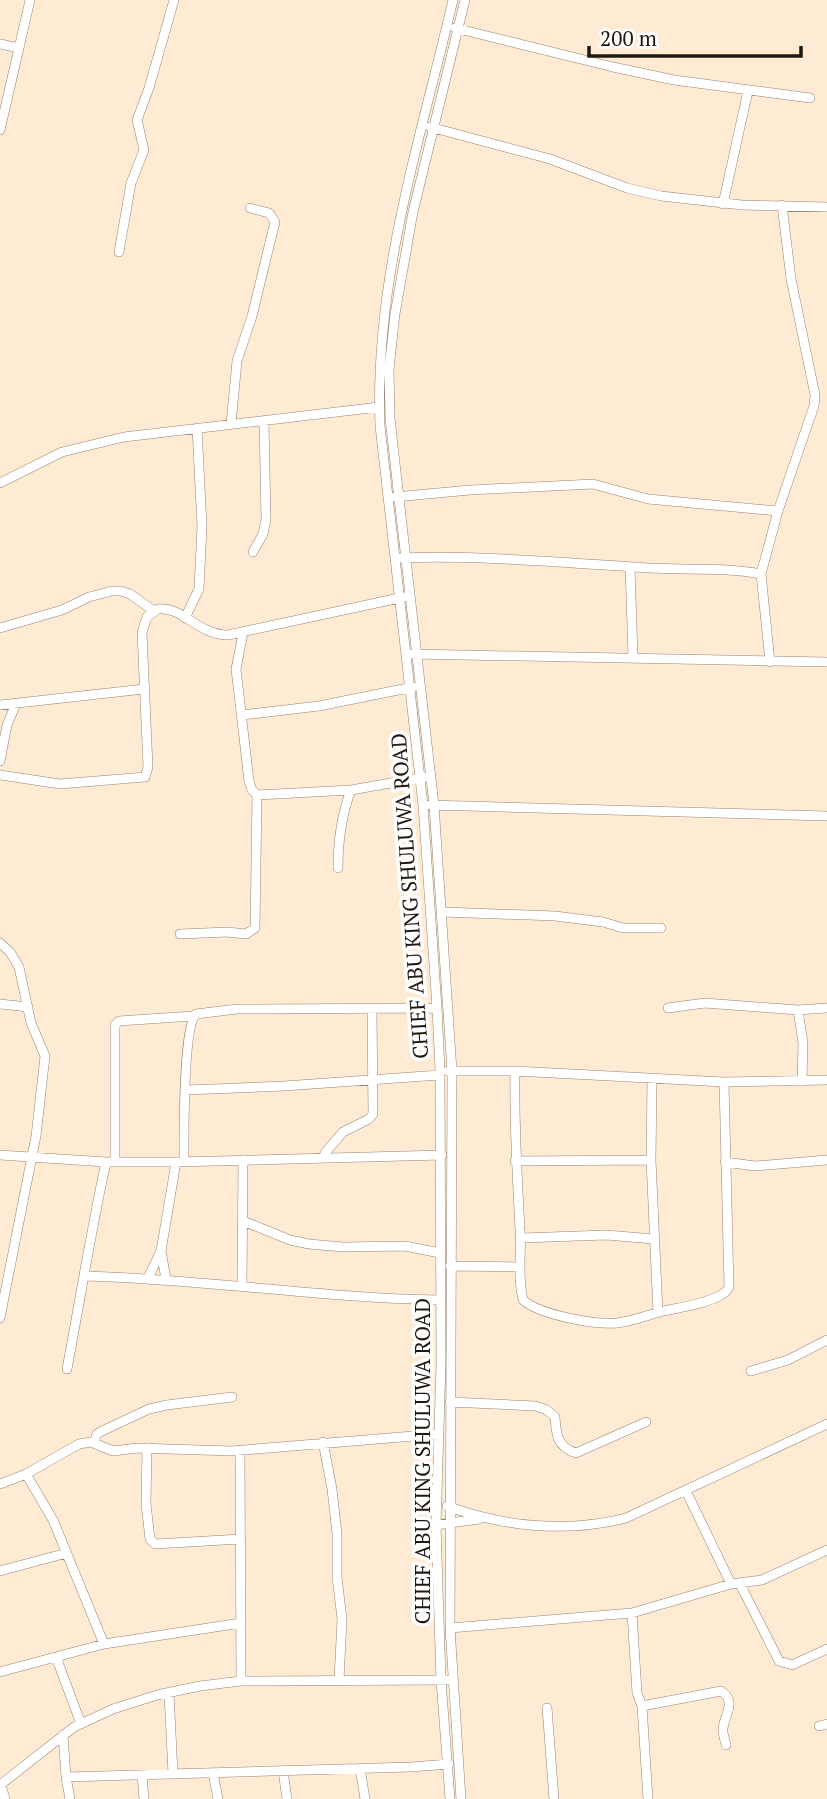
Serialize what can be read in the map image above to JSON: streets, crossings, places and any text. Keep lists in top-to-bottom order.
{
  "streets": {
    "street": ["CHIEF ABU KING SHULUWA ROAD"]
  },
  "scale_bar": "200 m"
}
